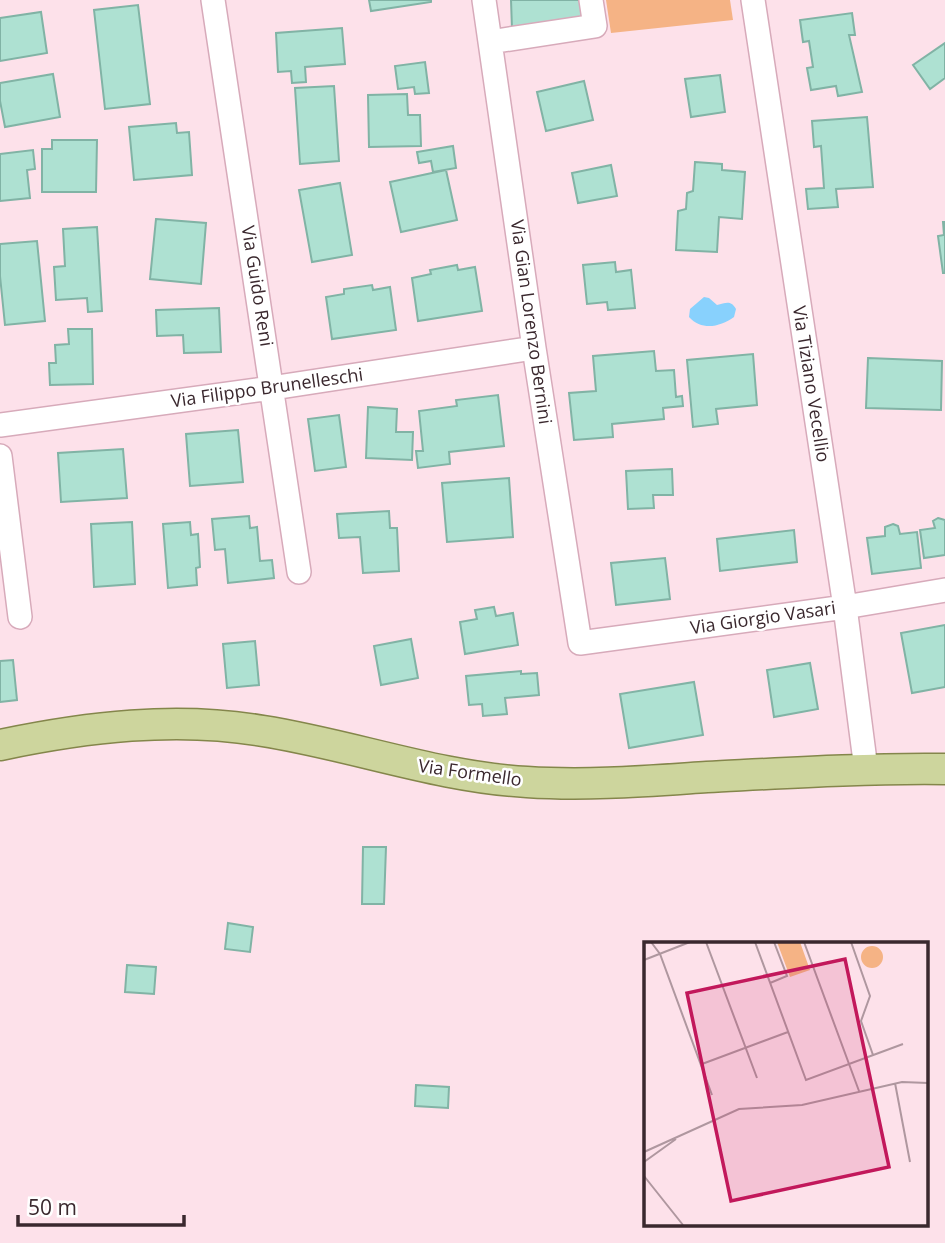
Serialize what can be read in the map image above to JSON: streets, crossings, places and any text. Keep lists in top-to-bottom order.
{
  "streets": {
    "main road": ["Via Formello"],
    "street": [
      "Via Guido Reni",
      "Via Gian Lorenzo Bernini",
      "Via Tiziano Vecellio",
      "Via Filippo Brunelleschi",
      "Via Giorgio Vasari"
    ]
  },
  "crossings": [
    ["Via Guido Reni", "Via Filippo Brunelleschi"],
    ["Via Gian Lorenzo Bernini", "Via Filippo Brunelleschi"],
    ["Via Gian Lorenzo Bernini", "Via Giorgio Vasari"],
    ["Via Tiziano Vecellio", "Via Giorgio Vasari"],
    ["Via Tiziano Vecellio", "Via Formello"]
  ],
  "scale_bar": "50 m"
}
